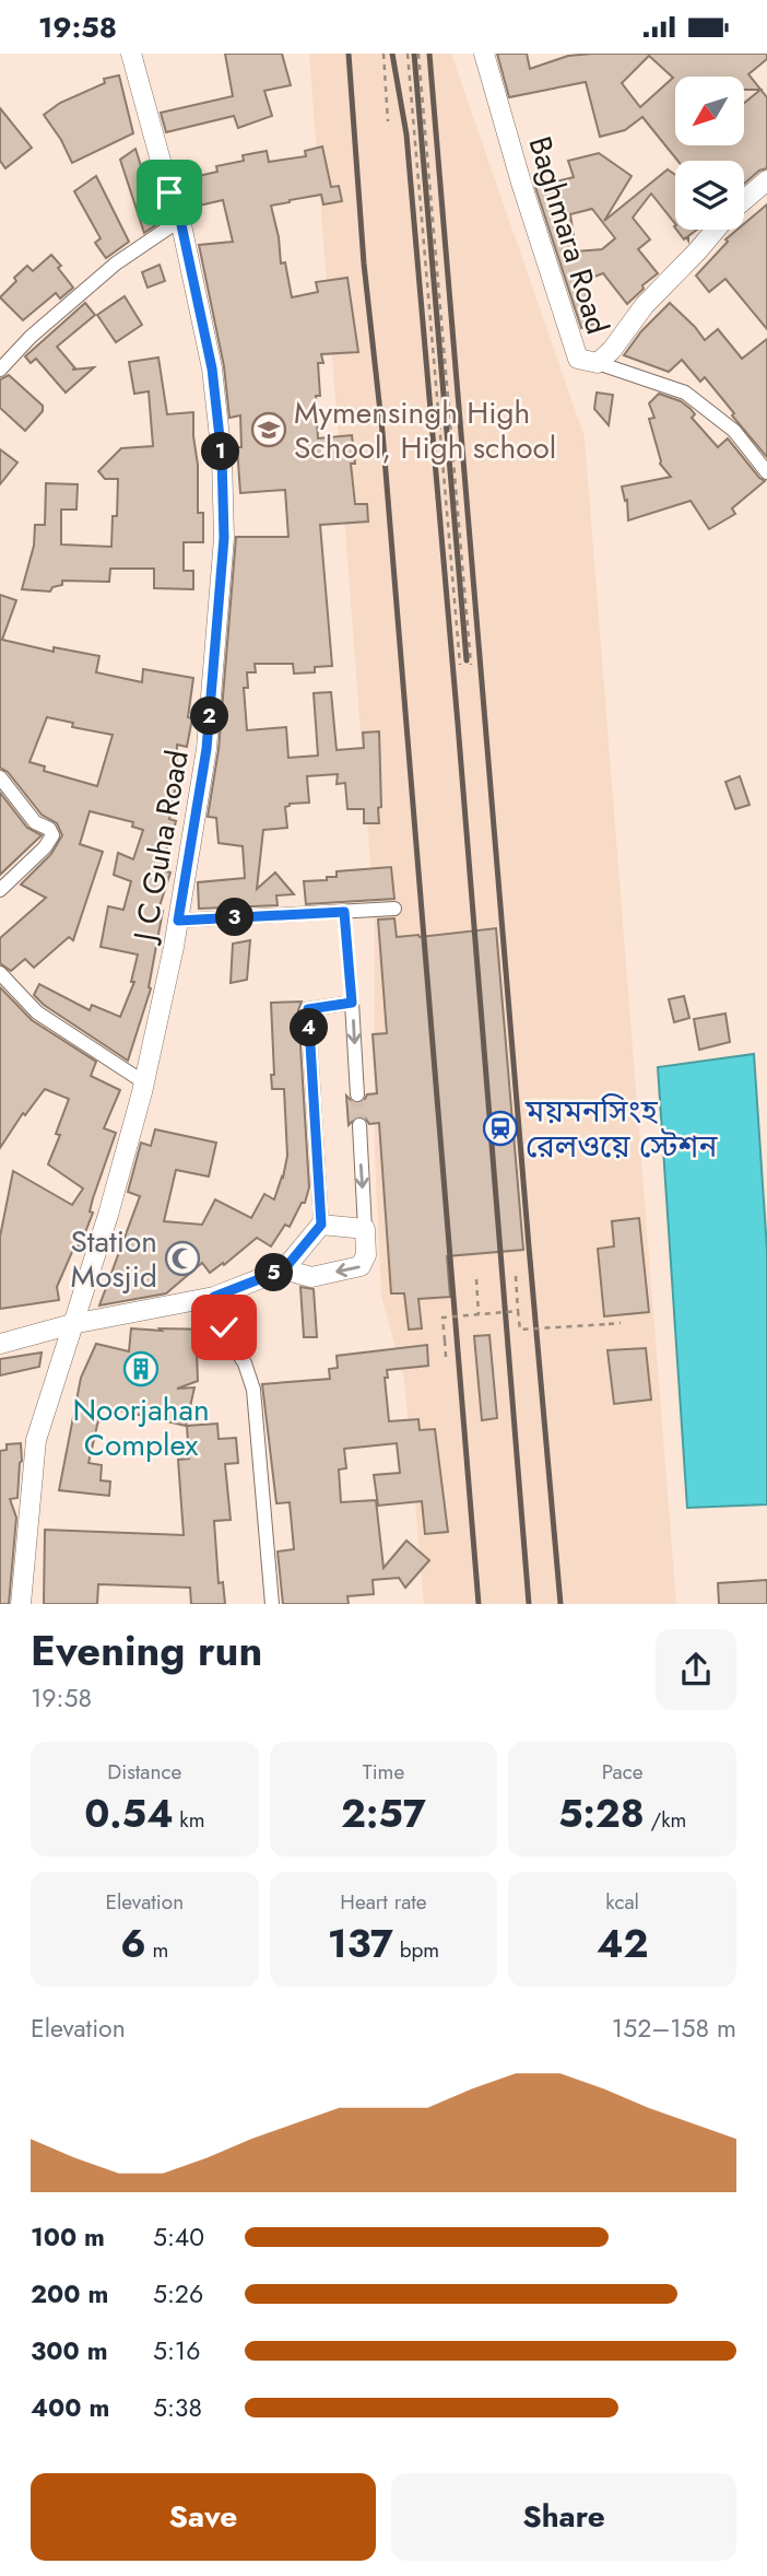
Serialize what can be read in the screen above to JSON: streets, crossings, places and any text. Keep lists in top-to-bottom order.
{
  "streets": {
    "street": ["Baghmara Road", "J C Guha Road"]
  },
  "places": {
    "school or university": ["Mymensingh High School, High school"],
    "station": ["ময়মনসিংহ রেলওয়ে স্টেশন"],
    "mosque": ["Station Mosjid"],
    "building": ["Noorjahan Complex"]
  },
  "north": "bottom left",
  "page": {
    "status": "19:58",
    "pins": [
      "1",
      "2",
      "3",
      "4",
      "5"
    ],
    "heading": ["Evening run", "19:58"],
    "stats": [
      ["Distance", "0.54 km"],
      ["Time", "2:57"],
      ["Pace", "5:28 /km"],
      ["Elevation", "6 m"],
      ["Heart rate", "137 bpm"],
      ["kcal", "42"]
    ],
    "chart": ["Elevation", "152–158 m"],
    "list": [
      {
        "name": "100 m",
        "note": "5:40"
      },
      {
        "name": "200 m",
        "note": "5:26"
      },
      {
        "name": "300 m",
        "note": "5:16"
      },
      {
        "name": "400 m",
        "note": "5:38"
      }
    ],
    "buttons": ["Save", "Share"]
  }
}
